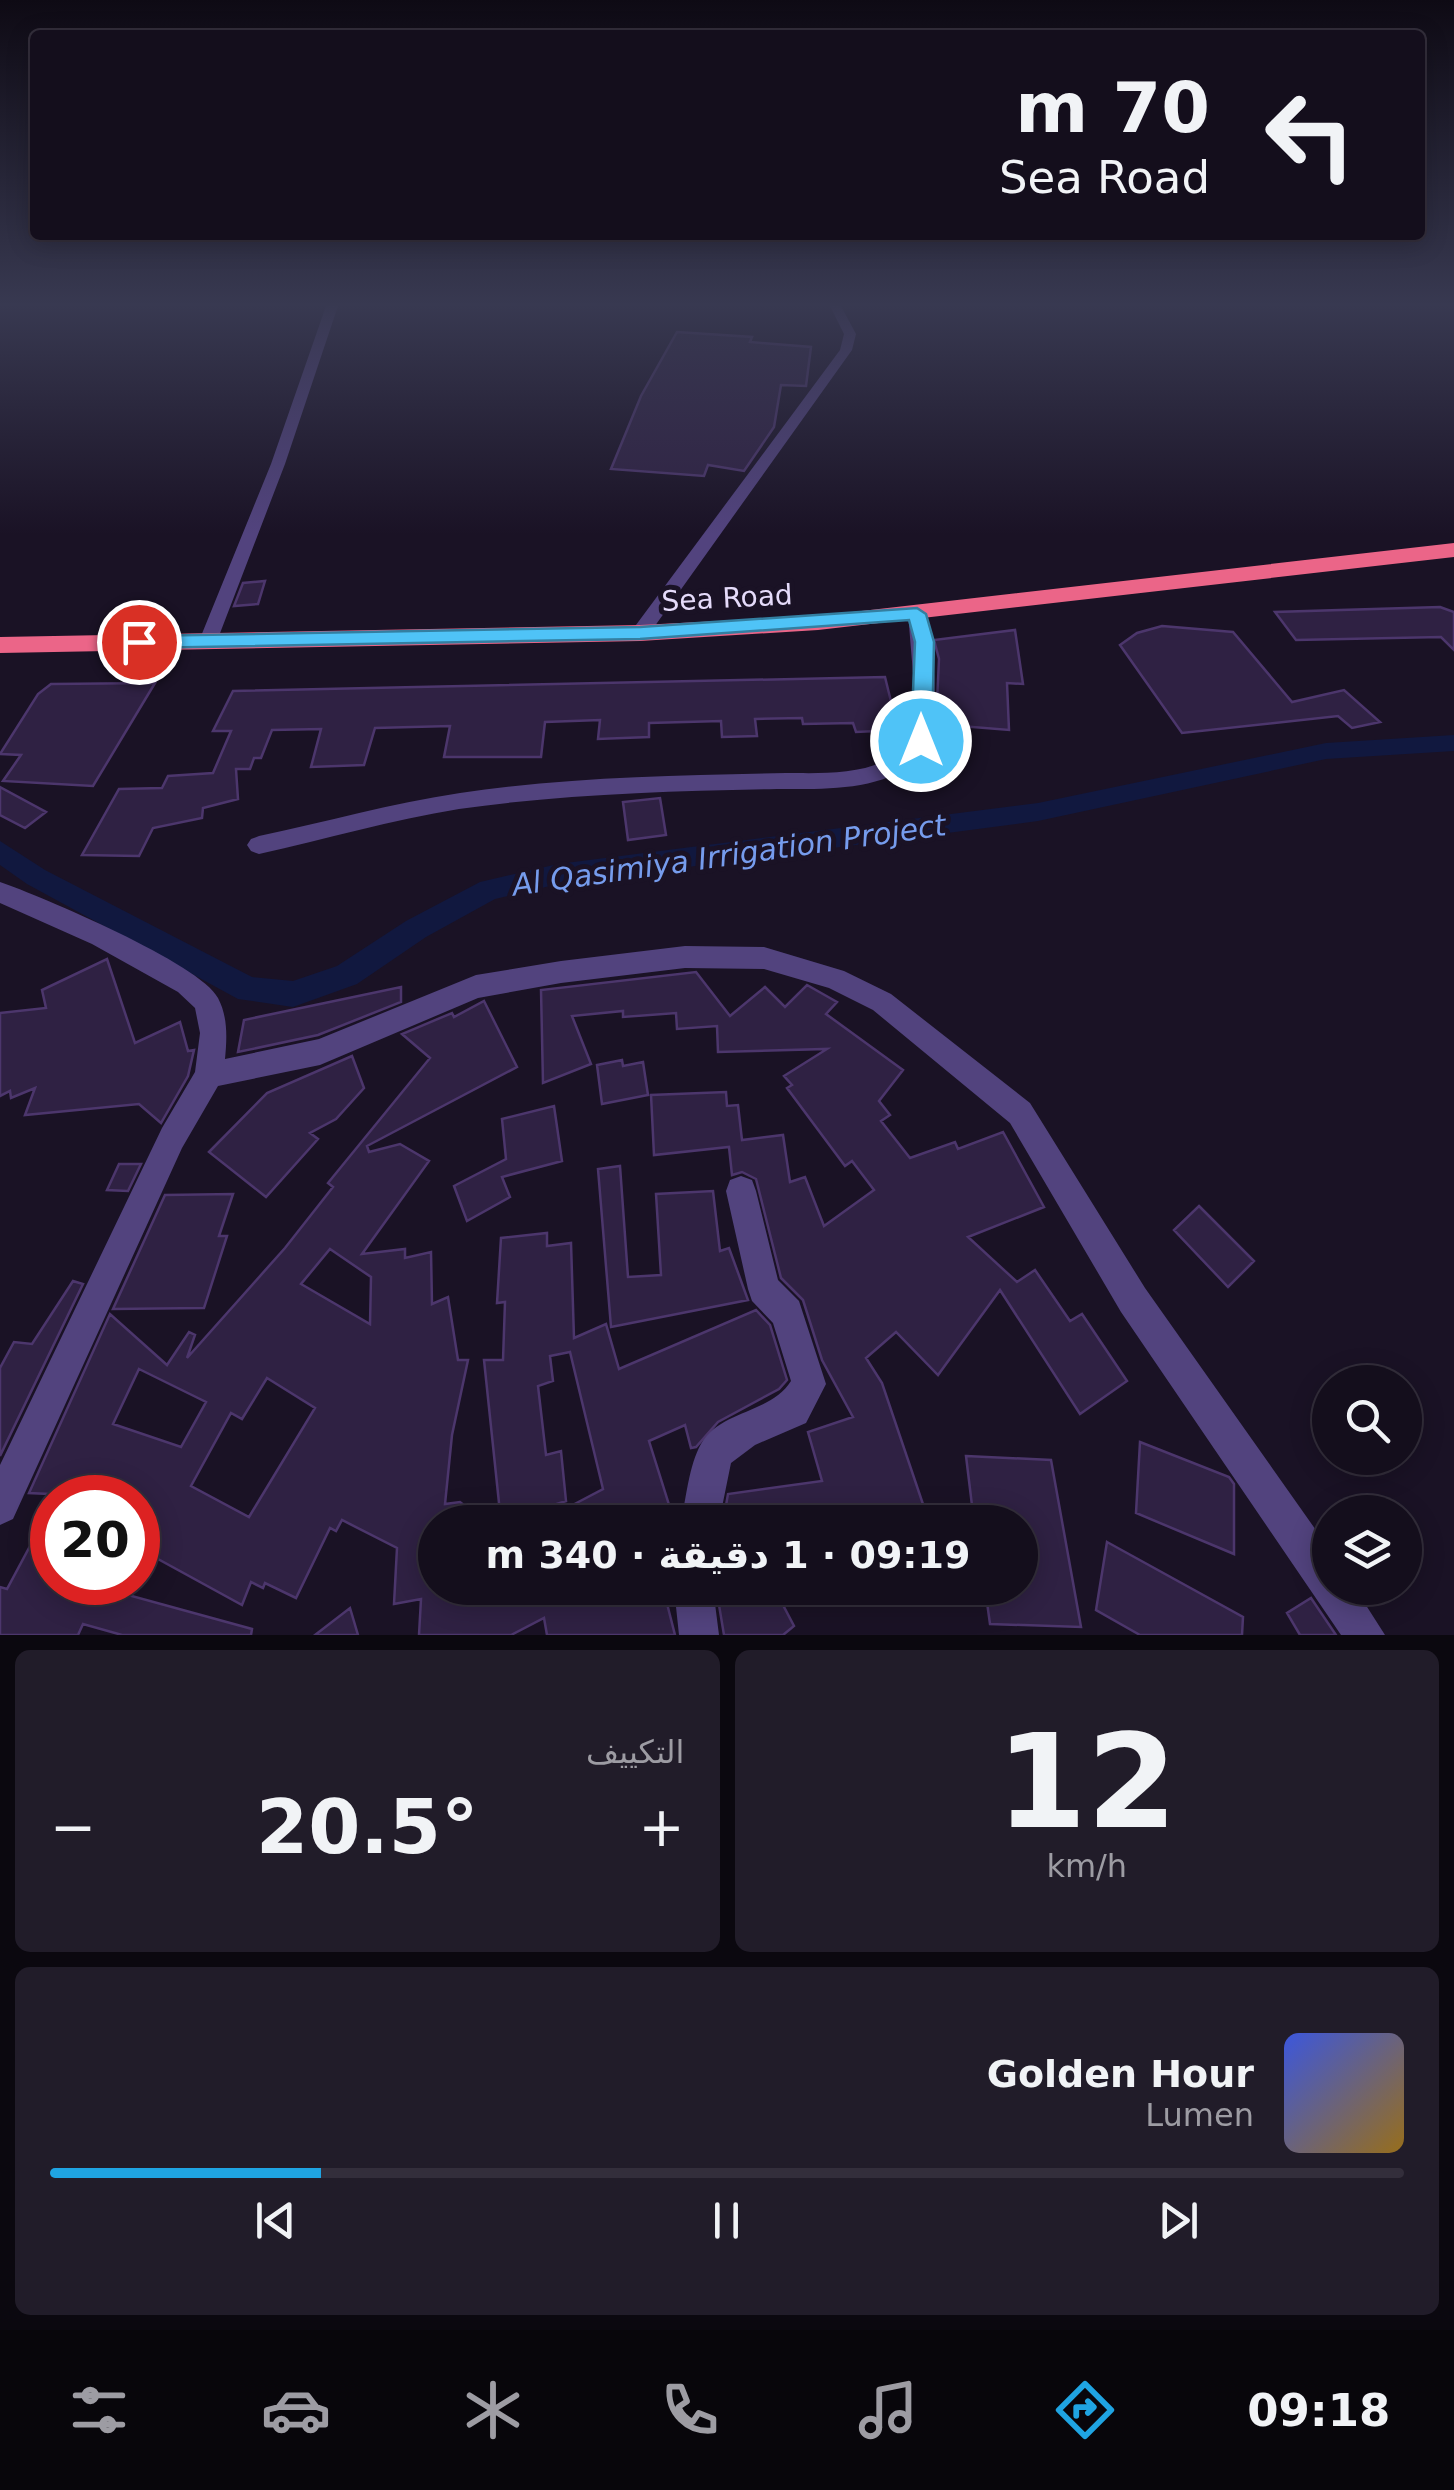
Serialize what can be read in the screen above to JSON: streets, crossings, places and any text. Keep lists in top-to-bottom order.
{
  "streets": {
    "highway": ["Sea Road"]
  },
  "water": ["Al Qasimiya Irrigation Project"],
  "page": {
    "turn": ["70 m", "Sea Road"],
    "limit": "20",
    "trip": "09:19 · 1 دقيقة · 340 m",
    "tile": [
      ["12", "km/h"],
      "التكييف"
    ],
    "heat": ["−", "20.5°", "+"],
    "song": ["Golden Hour", "Lumen"],
    "tabs": "09:18"
  }
}
